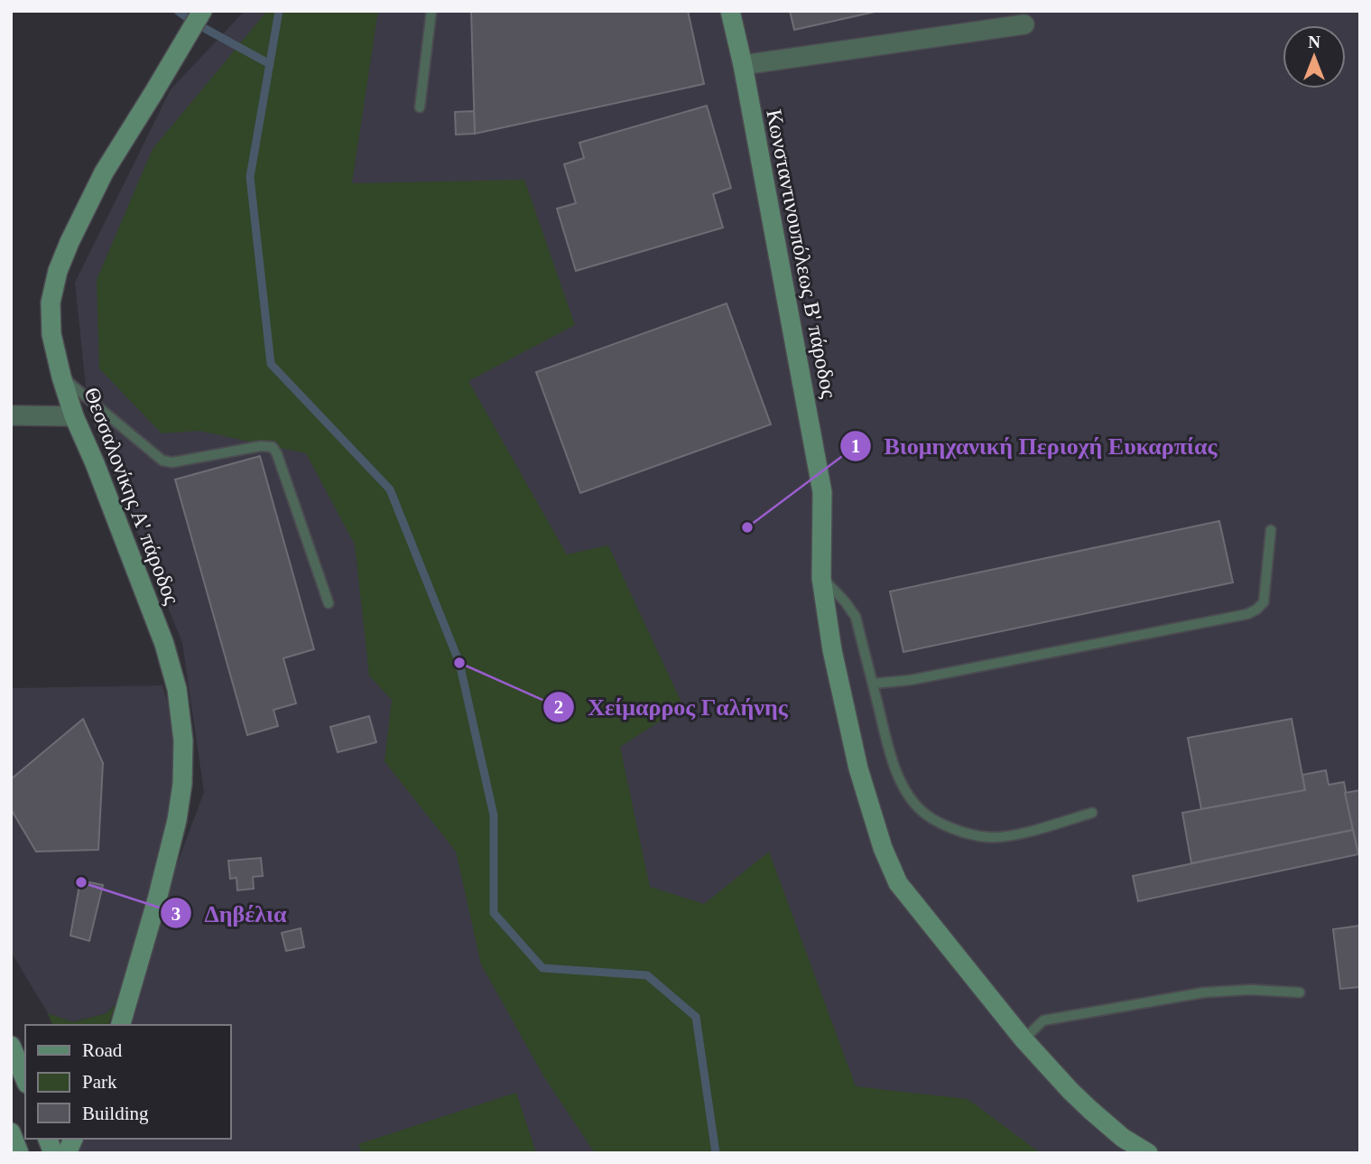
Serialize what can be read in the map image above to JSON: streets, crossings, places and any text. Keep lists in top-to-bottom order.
{
  "streets": {
    "street": ["Κωνσταντινουπόλεως Β' πάροδος", "Θεσσαλονίκης Α' πάροδος"]
  },
  "places": ["Βιομηχανική Περιοχή Ευκαρπίας", "Χείμαρρος Γαλήνης", "Δηβέλια"],
  "legend": ["Road", "Park", "Building"],
  "north": "top"
}
